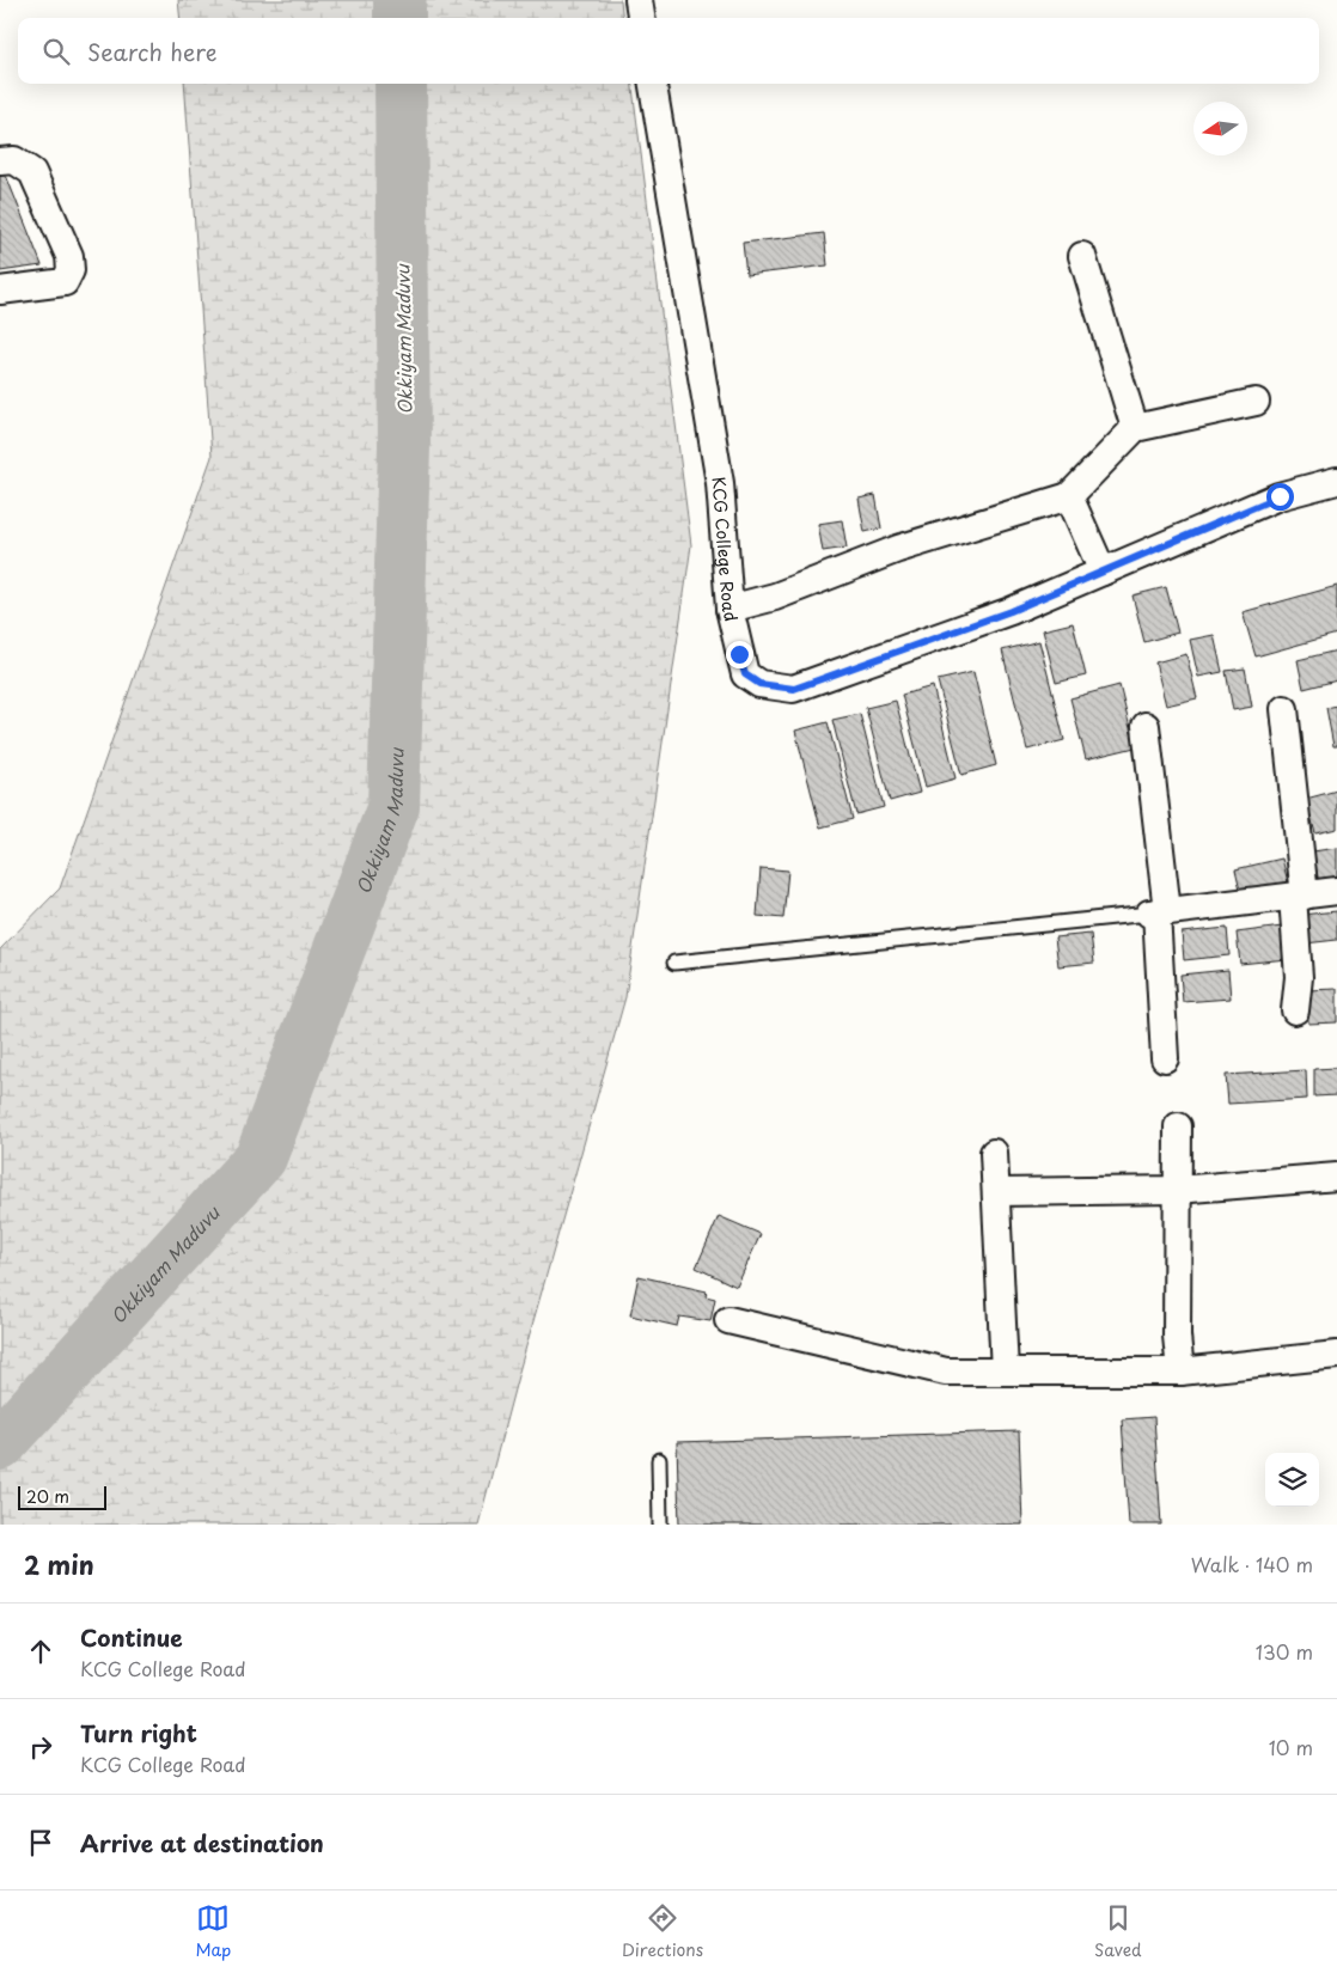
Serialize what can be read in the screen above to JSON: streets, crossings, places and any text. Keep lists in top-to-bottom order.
{
  "streets": {
    "street": ["KCG College Road"]
  },
  "water": ["Okkiyam Maduvu"],
  "scale_bar": "20 m",
  "north": "left",
  "page": {
    "search": "Search here",
    "scale": "20 m",
    "heading": ["2 min", "Walk · 140 m"],
    "list": [
      ["Continue", "KCG College Road", "130 m"],
      ["Turn right", "KCG College Road", "10 m"],
      "Arrive at destination"
    ],
    "nav": ["Map", "Directions", "Saved"]
  }
}
